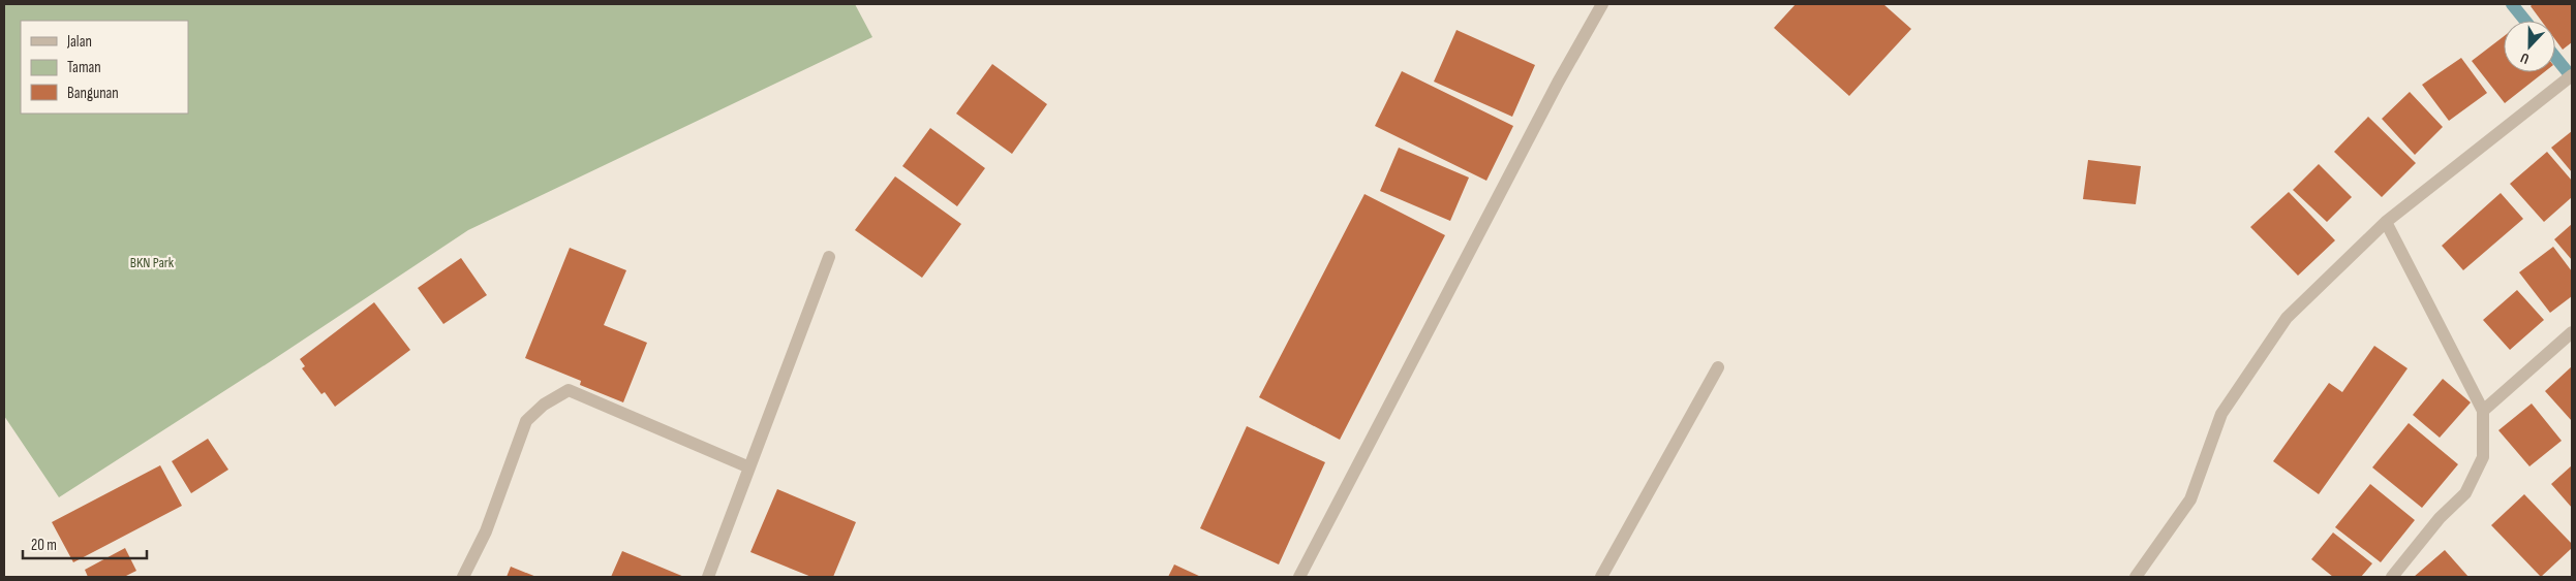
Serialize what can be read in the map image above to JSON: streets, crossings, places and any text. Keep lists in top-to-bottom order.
{
  "parks": ["BKN Park"],
  "legend": ["Jalan", "Taman", "Bangunan"],
  "scale_bar": "20 m",
  "north": "bottom"
}
